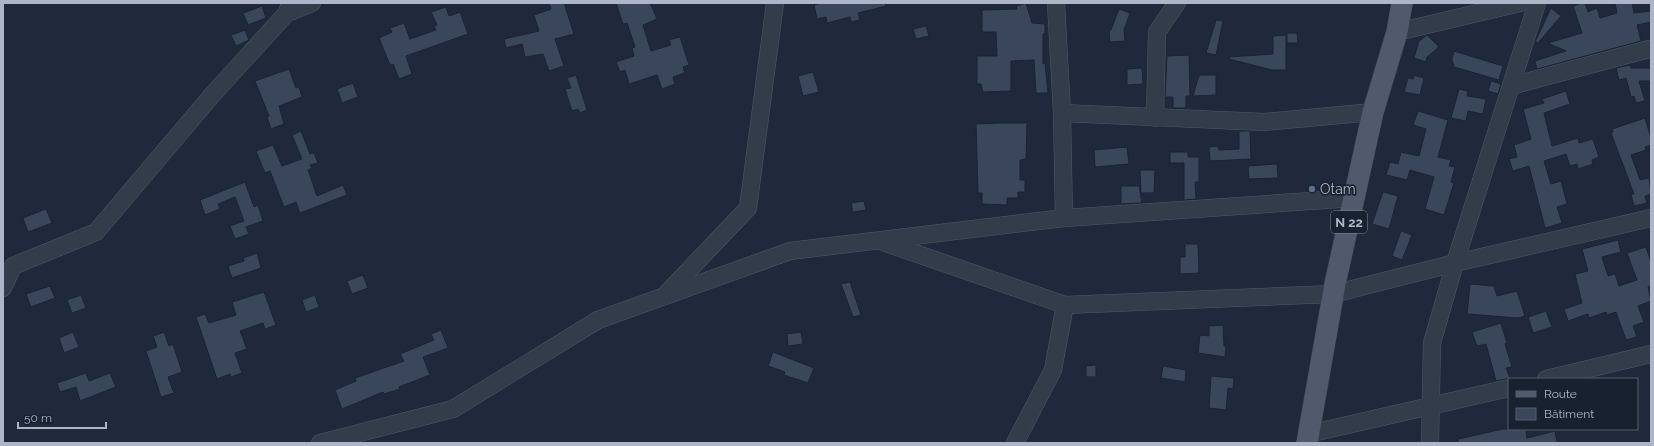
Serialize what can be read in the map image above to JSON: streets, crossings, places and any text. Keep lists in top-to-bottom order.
{
  "streets": {
    "main road": ["N 22"]
  },
  "places": ["Otam"],
  "legend": ["Route", "Bâtiment"],
  "scale_bar": "50 m"
}
